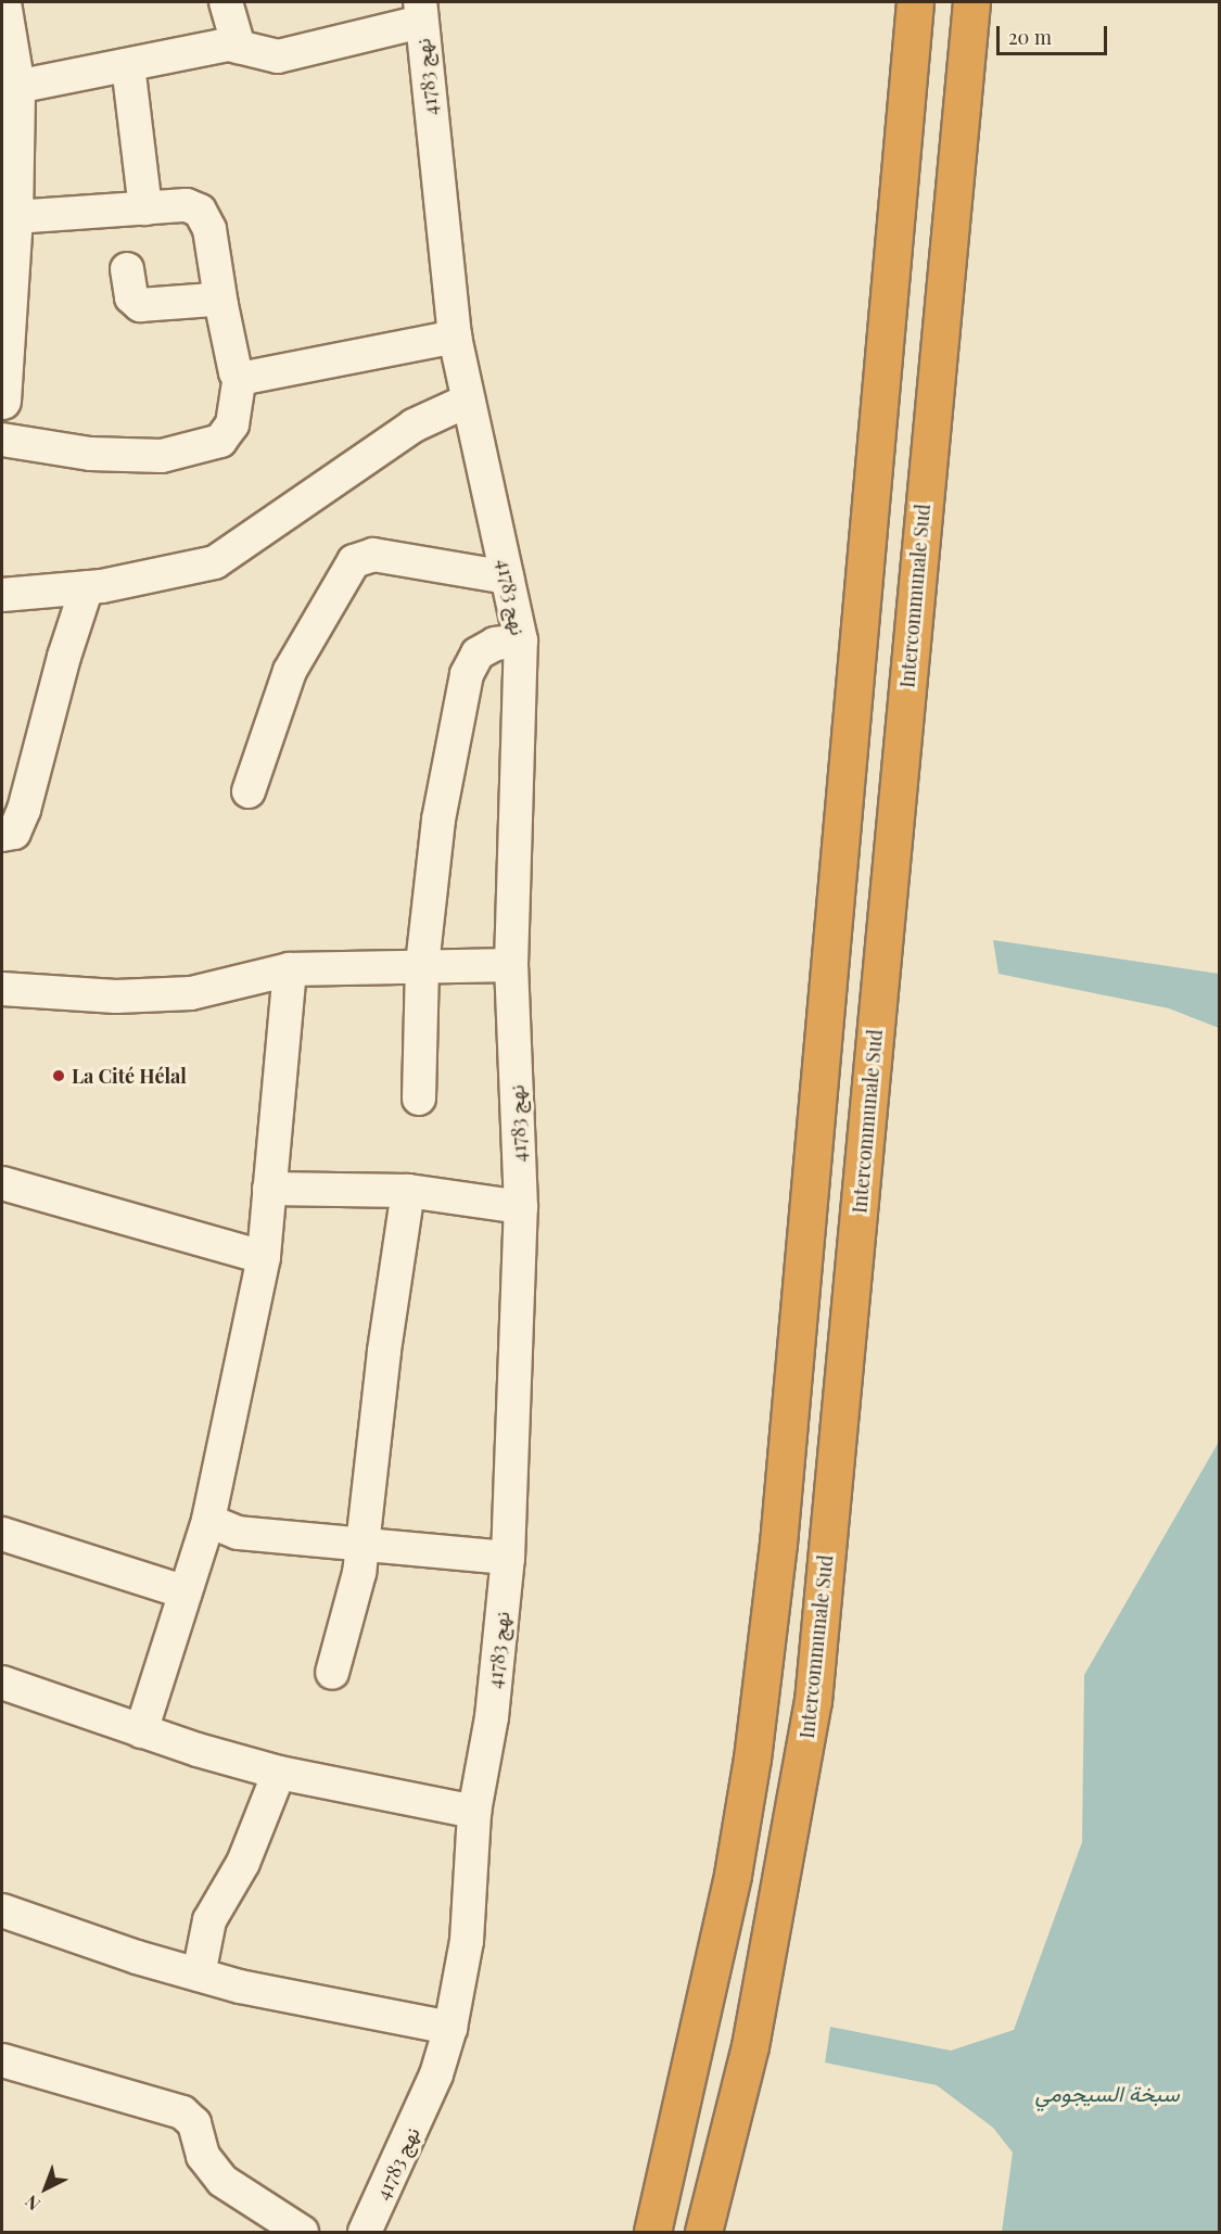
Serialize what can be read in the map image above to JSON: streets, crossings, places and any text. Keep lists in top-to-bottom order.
{
  "streets": {
    "highway": ["Intercommunale Sud"],
    "street": ["نهج 41783"]
  },
  "water": ["سبخة السيجومي"],
  "places": ["La Cité Hélal"],
  "scale_bar": "20 m",
  "north": "bottom left"
}
